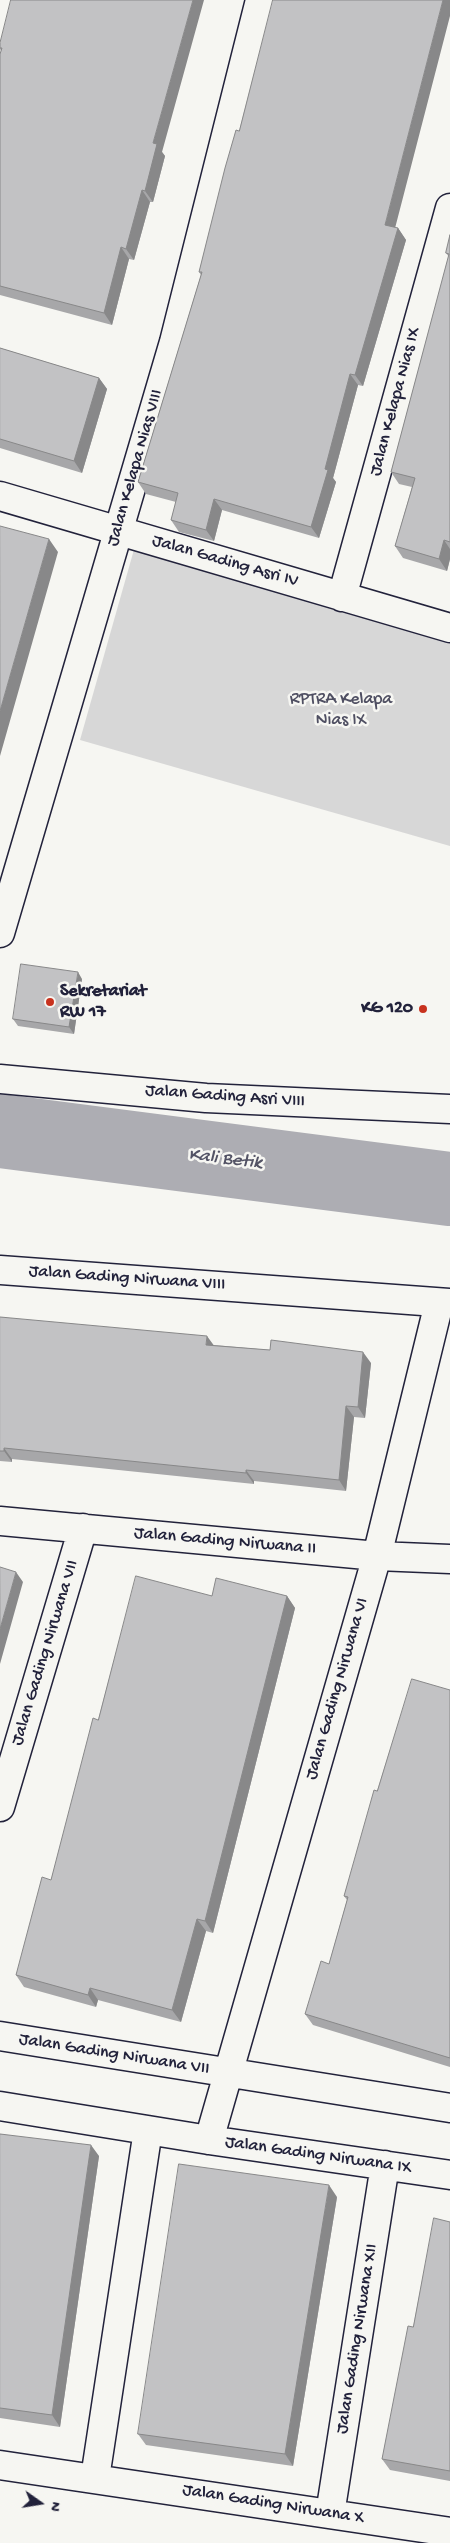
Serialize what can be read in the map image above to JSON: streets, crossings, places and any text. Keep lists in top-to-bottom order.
{
  "streets": {
    "street": [
      "Jalan Kelapa Nias IX",
      "Jalan Kelapa Nias VIII",
      "Jalan Gading Asri IV",
      "Jalan Gading Asri VIII",
      "Jalan Gading Nirwana VIII",
      "Jalan Gading Nirwana II",
      "Jalan Gading Nirwana VII",
      "Jalan Gading Nirwana VI",
      "Jalan Gading Nirwana IX",
      "Jalan Gading Nirwana XII",
      "Jalan Gading Nirwana X"
    ]
  },
  "crossings": [
    ["Jalan Kelapa Nias IX", "Jalan Gading Asri IV"],
    ["Jalan Kelapa Nias VIII", "Jalan Gading Asri IV"],
    ["Jalan Gading Nirwana VIII", "Jalan Gading Nirwana VI"],
    ["Jalan Gading Nirwana II", "Jalan Gading Nirwana VII"],
    ["Jalan Gading Nirwana II", "Jalan Gading Nirwana VI"],
    ["Jalan Gading Nirwana VII", "Jalan Gading Nirwana VI"],
    ["Jalan Gading Nirwana VII", "Jalan Gading Nirwana IX"],
    ["Jalan Gading Nirwana VI", "Jalan Gading Nirwana IX"],
    ["Jalan Gading Nirwana IX", "Jalan Gading Nirwana XII"],
    ["Jalan Gading Nirwana XII", "Jalan Gading Nirwana X"]
  ],
  "water": ["Kali Betik"],
  "parks": ["RPTRA Kelapa Nias IX"],
  "places": ["Sekretariat RW 17", "KG 120"],
  "north": "right"
}
